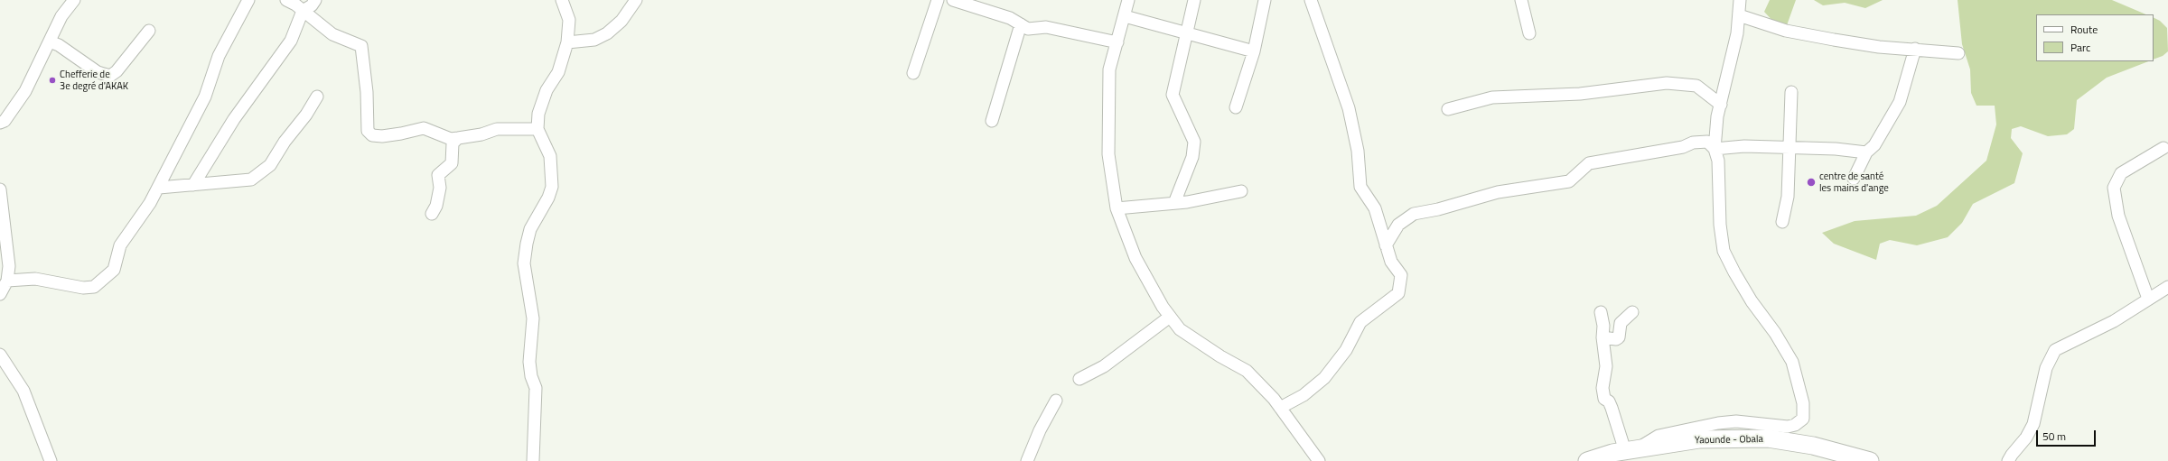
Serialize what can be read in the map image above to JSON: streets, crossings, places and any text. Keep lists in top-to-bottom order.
{
  "streets": {
    "highway": ["Yaounde - Obala"]
  },
  "places": ["Chefferie de 3e degré d'AKAK", "centre de santé les mains d'ange"],
  "legend": ["Route", "Parc"],
  "scale_bar": "50 m"
}
